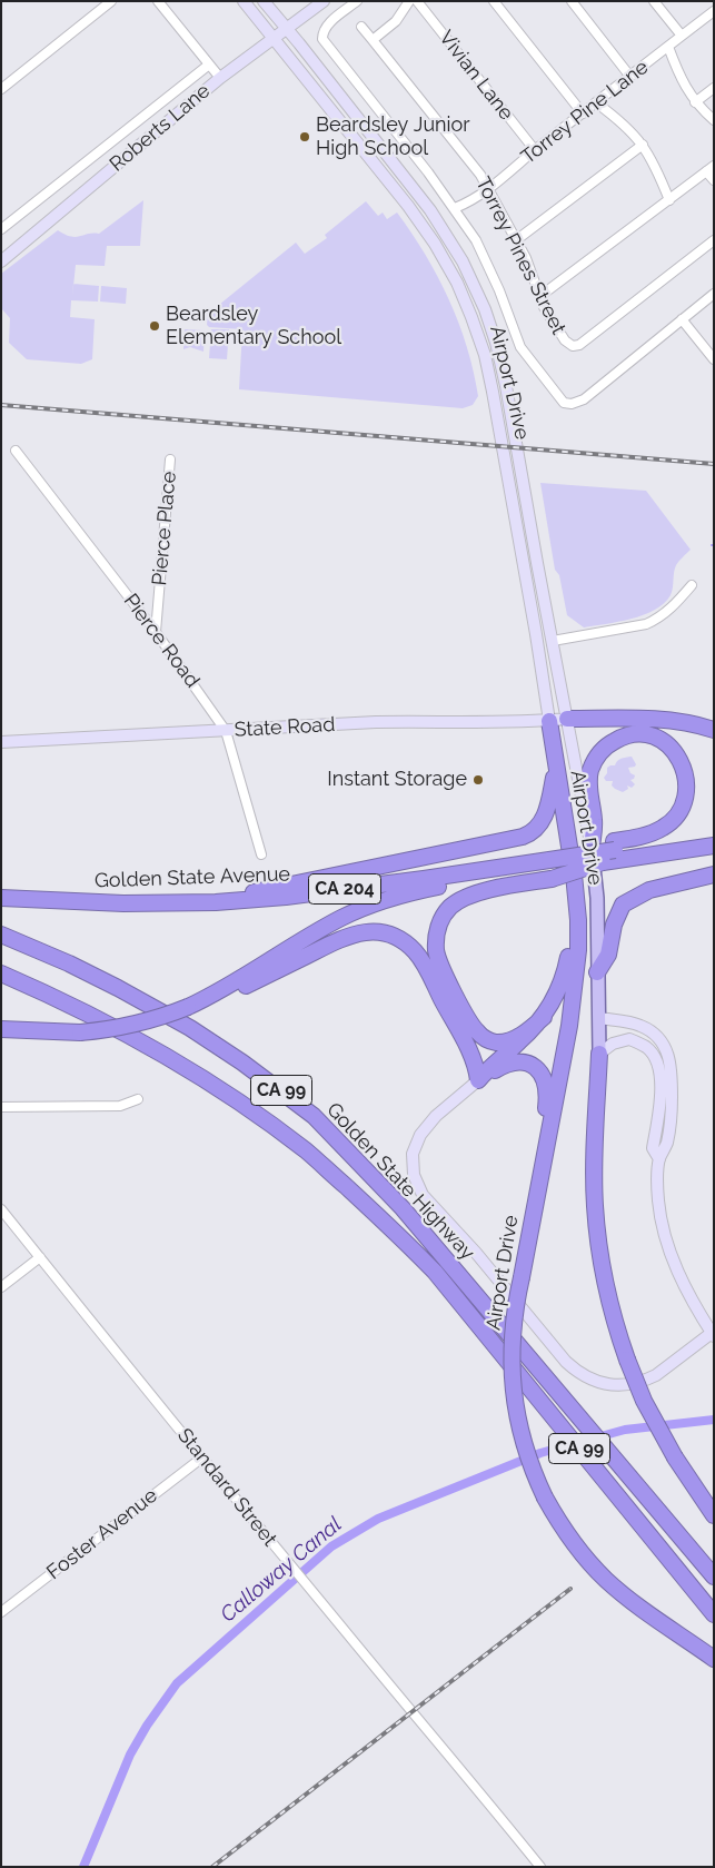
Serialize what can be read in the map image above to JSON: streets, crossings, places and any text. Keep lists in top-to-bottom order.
{
  "streets": {
    "highway": [
      "Airport Drive",
      "Golden State Avenue",
      "CA 204",
      "CA 99",
      "Golden State Highway"
    ],
    "main road": ["Roberts Lane", "State Road"],
    "street": [
      "Vivian Lane",
      "Torrey Pine Lane",
      "Torrey Pines Street",
      "Pierce Place",
      "Pierce Road",
      "Standard Street",
      "Foster Avenue"
    ]
  },
  "crossings": [
    ["Vivian Lane", "Torrey Pine Lane"],
    ["Torrey Pine Lane", "Torrey Pines Street"],
    ["Roberts Lane", "Airport Drive"],
    ["Airport Drive", "State Road"],
    ["Pierce Place", "Pierce Road"],
    ["Pierce Road", "State Road"],
    ["Standard Street", "Foster Avenue"]
  ],
  "water": ["Calloway Canal"],
  "places": ["Beardsley Junior High School", "Beardsley Elementary School", "Instant Storage"]
}
